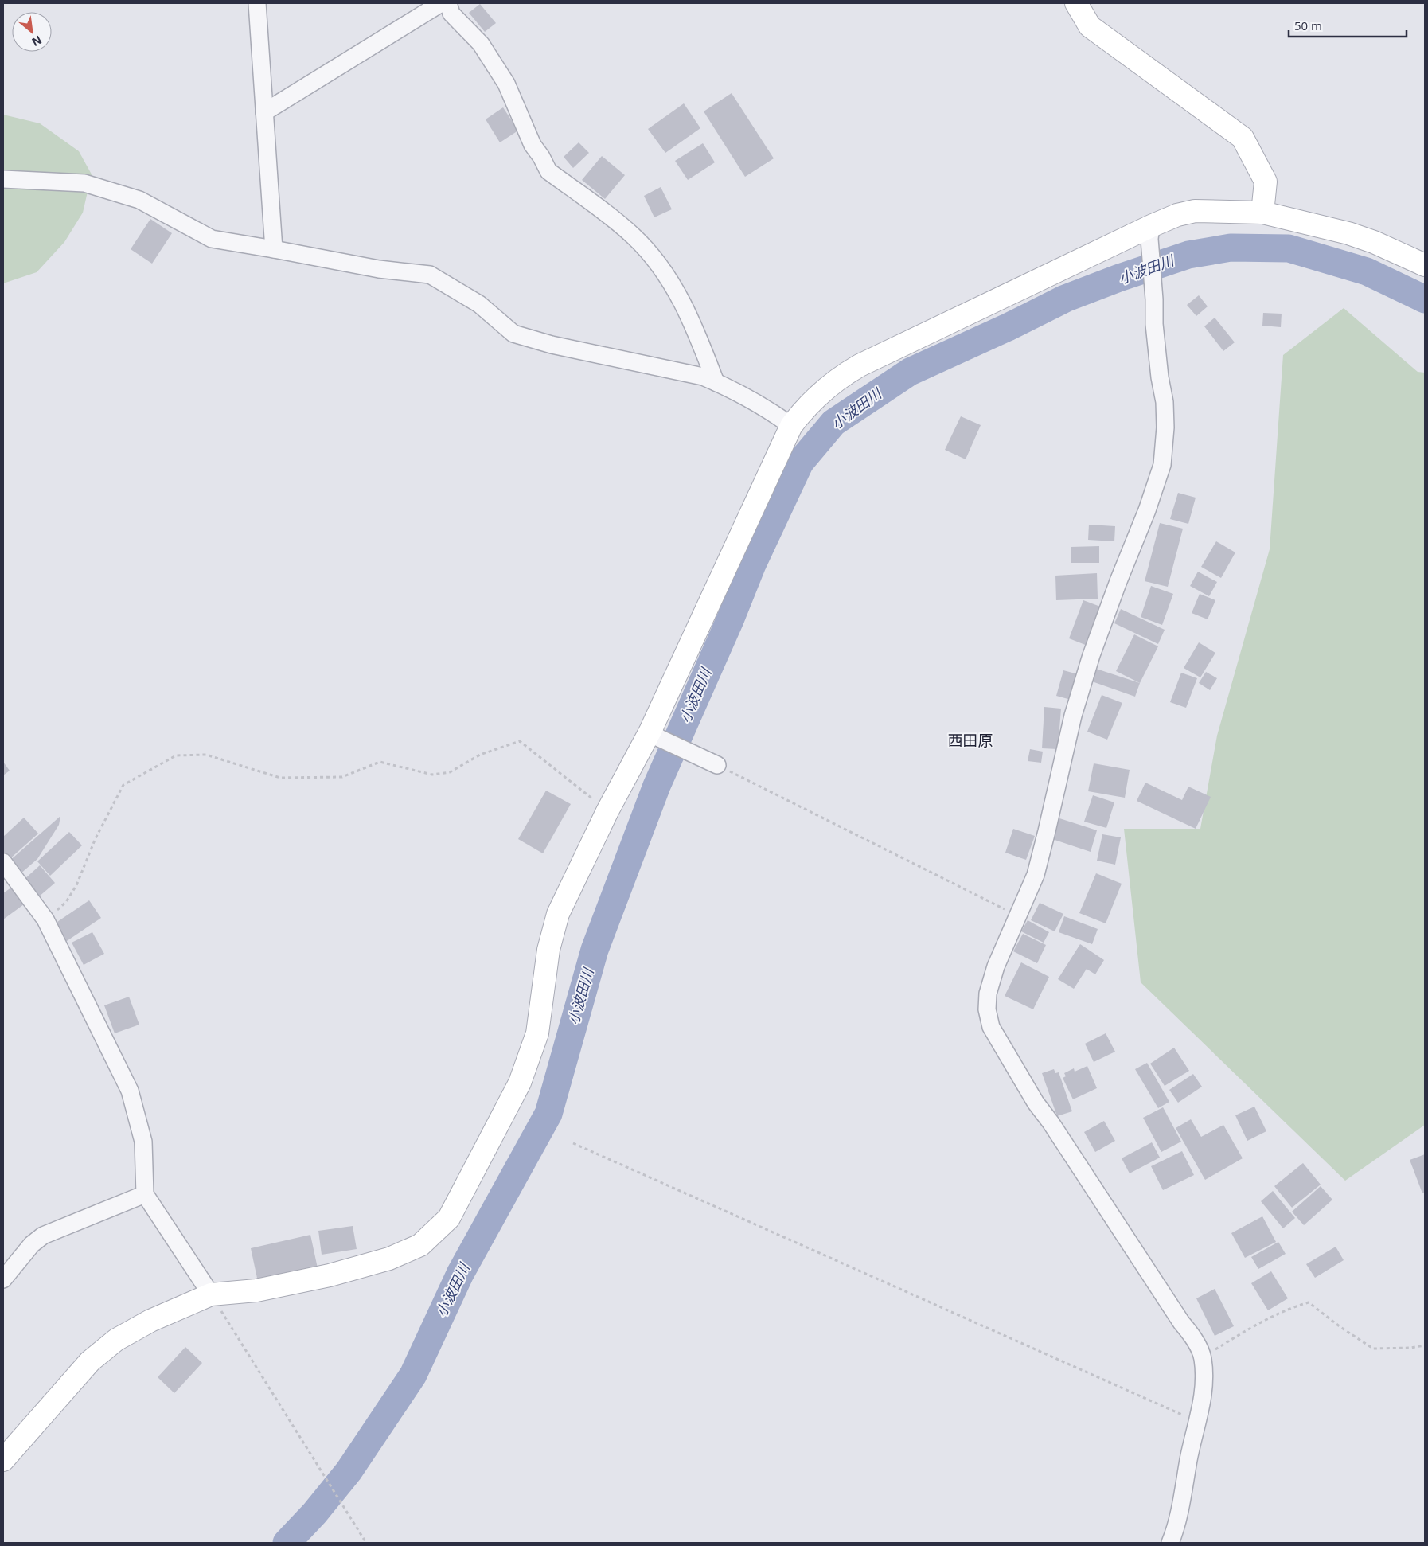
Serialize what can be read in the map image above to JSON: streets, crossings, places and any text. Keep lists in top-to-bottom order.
{
  "districts": ["西田原"],
  "water": ["小波田川"],
  "scale_bar": "50 m",
  "north": "bottom right"
}
